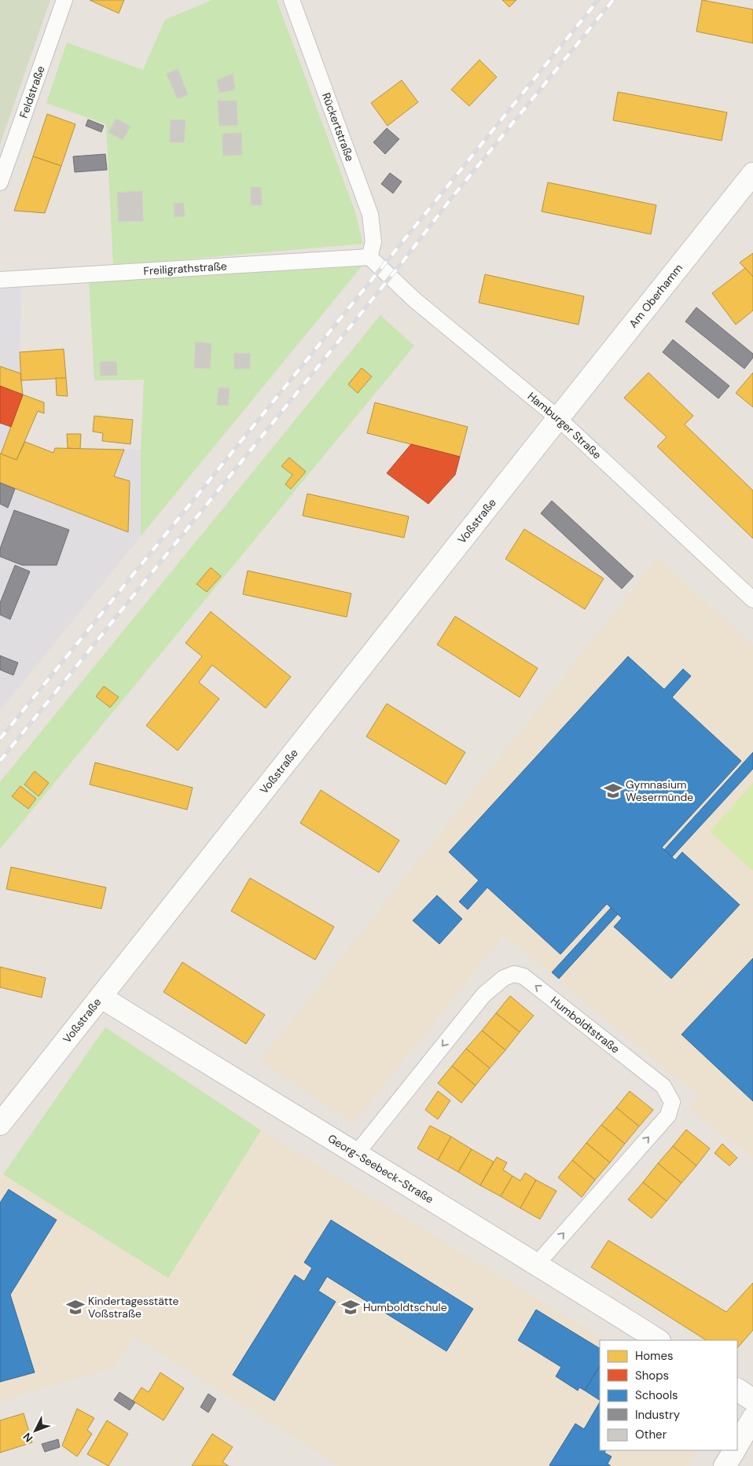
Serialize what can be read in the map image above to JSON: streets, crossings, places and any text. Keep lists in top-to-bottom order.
{
  "streets": {
    "street": [
      "Feldstraße",
      "Rückertstraße",
      "Freiligrathstraße",
      "Am Oberhamm",
      "Hamburger Straße",
      "Voßstraße",
      "Humboldtstraße",
      "Georg-Seebeck-Straße"
    ]
  },
  "crossings": [
    ["Rückertstraße", "Freiligrathstraße"],
    ["Rückertstraße", "Hamburger Straße"],
    ["Freiligrathstraße", "Hamburger Straße"],
    ["Am Oberhamm", "Hamburger Straße"],
    ["Am Oberhamm", "Voßstraße"],
    ["Hamburger Straße", "Voßstraße"],
    ["Voßstraße", "Georg-Seebeck-Straße"],
    ["Humboldtstraße", "Georg-Seebeck-Straße"]
  ],
  "places": {
    "school or university": ["Gymnasium Wesermünde", "Kindertagesstätte Voßstraße", "Humboldtschule"]
  },
  "legend": [
    "Homes",
    "Shops",
    "Schools",
    "Industry",
    "Other"
  ],
  "north": "bottom left"
}
